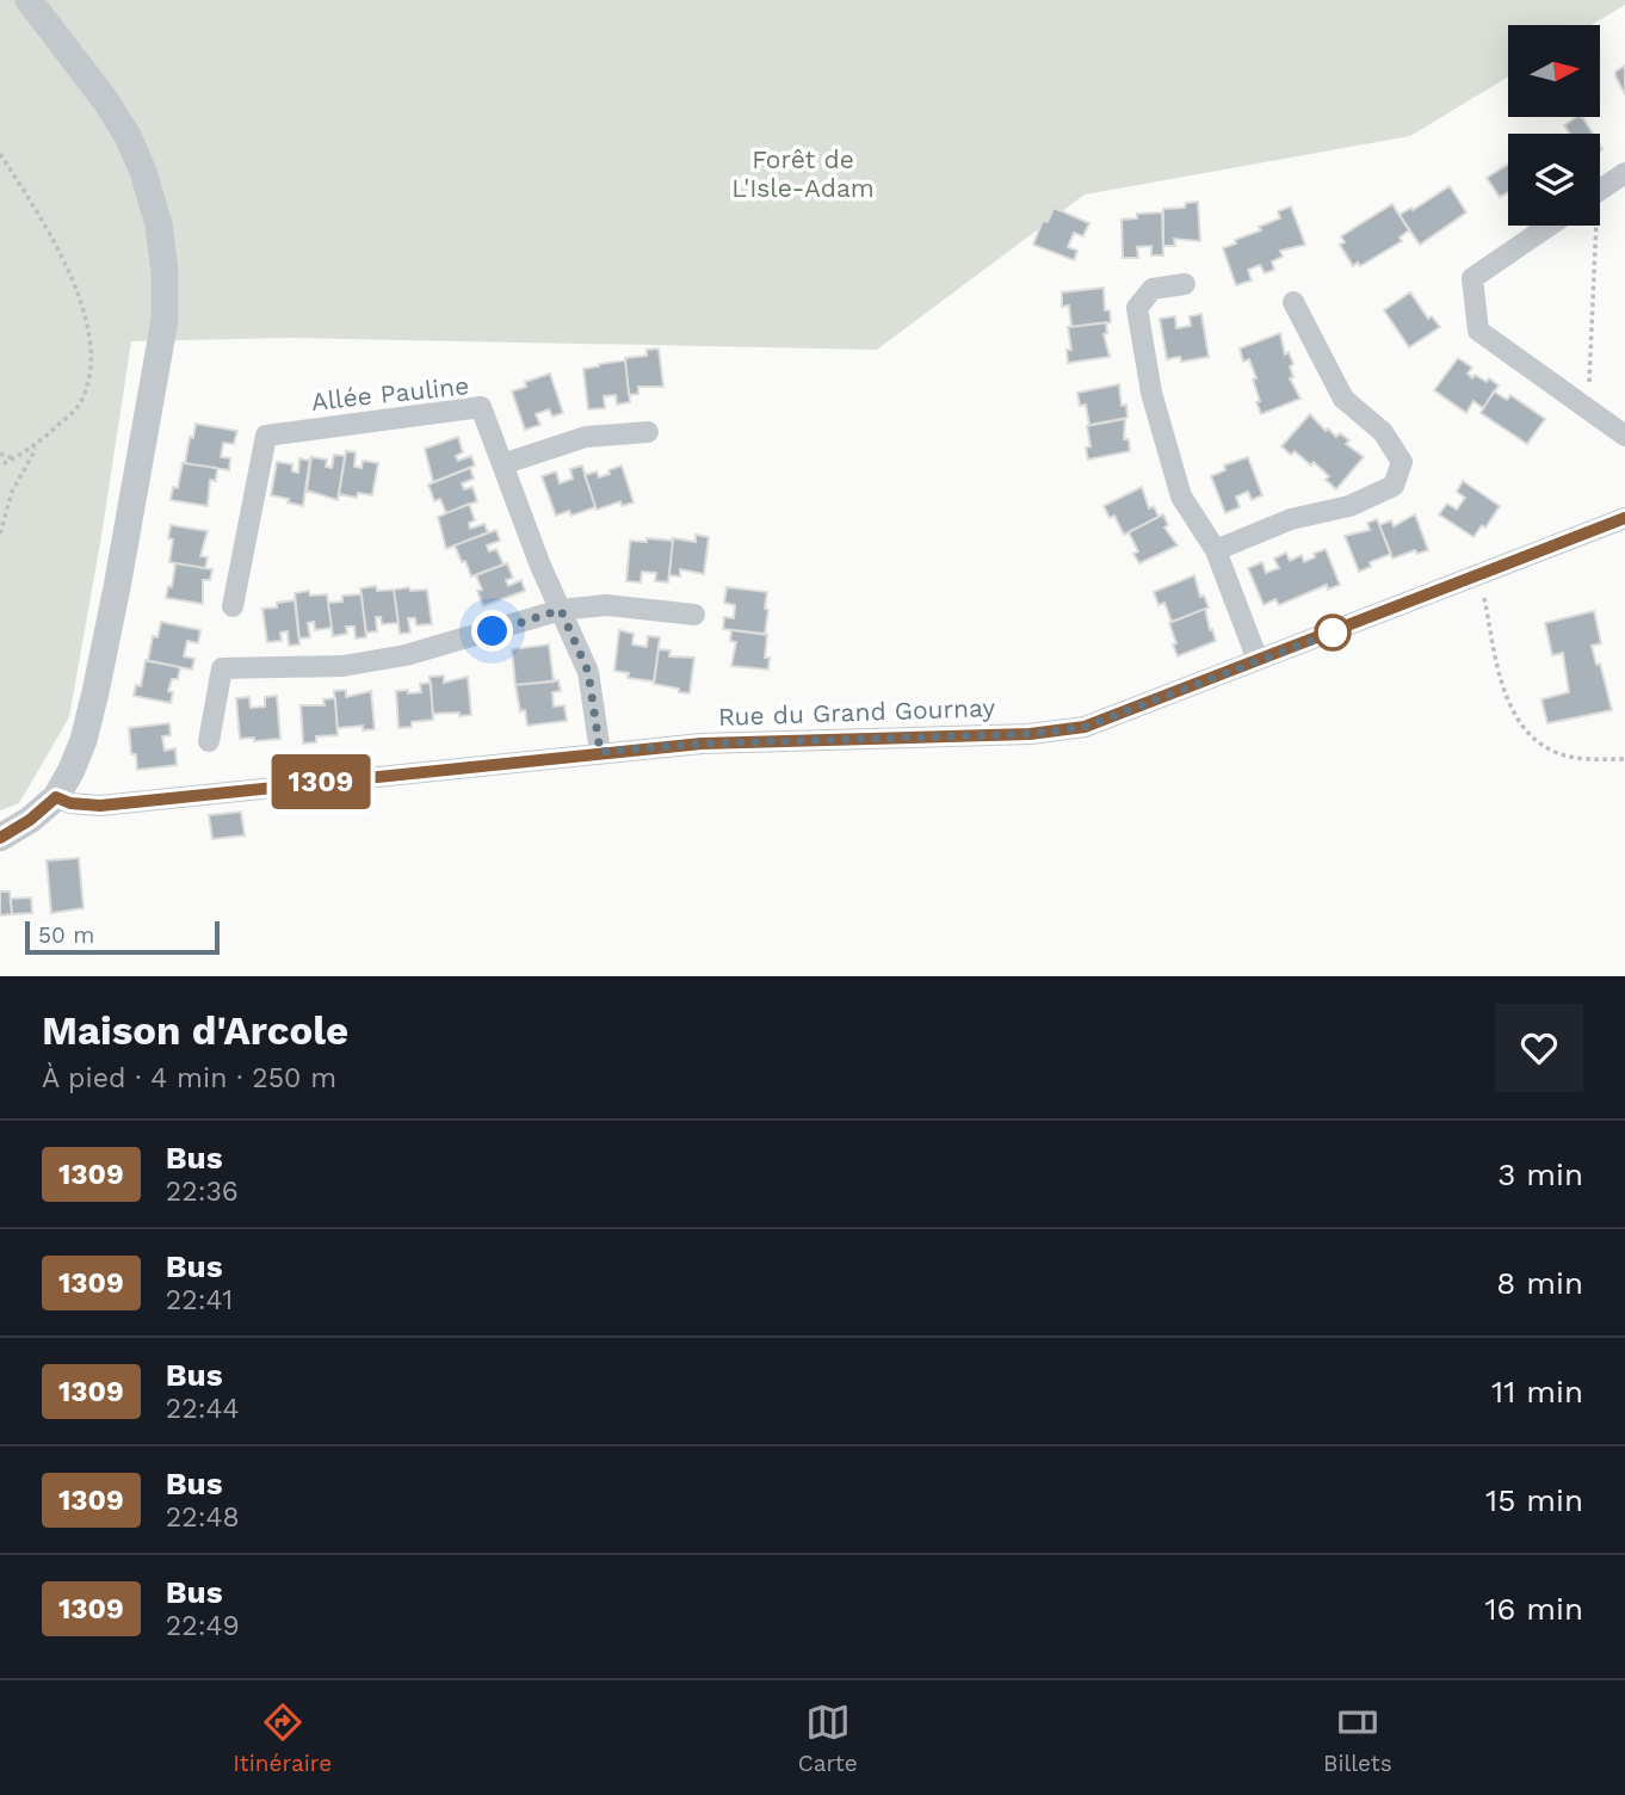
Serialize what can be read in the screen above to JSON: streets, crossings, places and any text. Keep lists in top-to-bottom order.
{
  "streets": {
    "street": ["Allée Pauline", "Rue du Grand Gournay"]
  },
  "crossings": [
    ["Allée Pauline", "Rue du Grand Gournay"]
  ],
  "parks": ["Forêt de L'Isle-Adam"],
  "lines": ["bus line 1309"],
  "scale_bar": "50 m",
  "north": "right",
  "page": {
    "on_map": "1309",
    "scale": "50 m",
    "heading": ["Maison d'Arcole", "À pied · 4 min · 250 m"],
    "list": [
      {
        "mark": "1309",
        "name": "Bus",
        "note": "22:36",
        "value": "3 min"
      },
      {
        "mark": "1309",
        "name": "Bus",
        "note": "22:41",
        "value": "8 min"
      },
      {
        "mark": "1309",
        "name": "Bus",
        "note": "22:44",
        "value": "11 min"
      },
      {
        "mark": "1309",
        "name": "Bus",
        "note": "22:48",
        "value": "15 min"
      },
      {
        "mark": "1309",
        "name": "Bus",
        "note": "22:49",
        "value": "16 min"
      }
    ],
    "tabs": ["Itinéraire", "Carte", "Billets"]
  }
}
